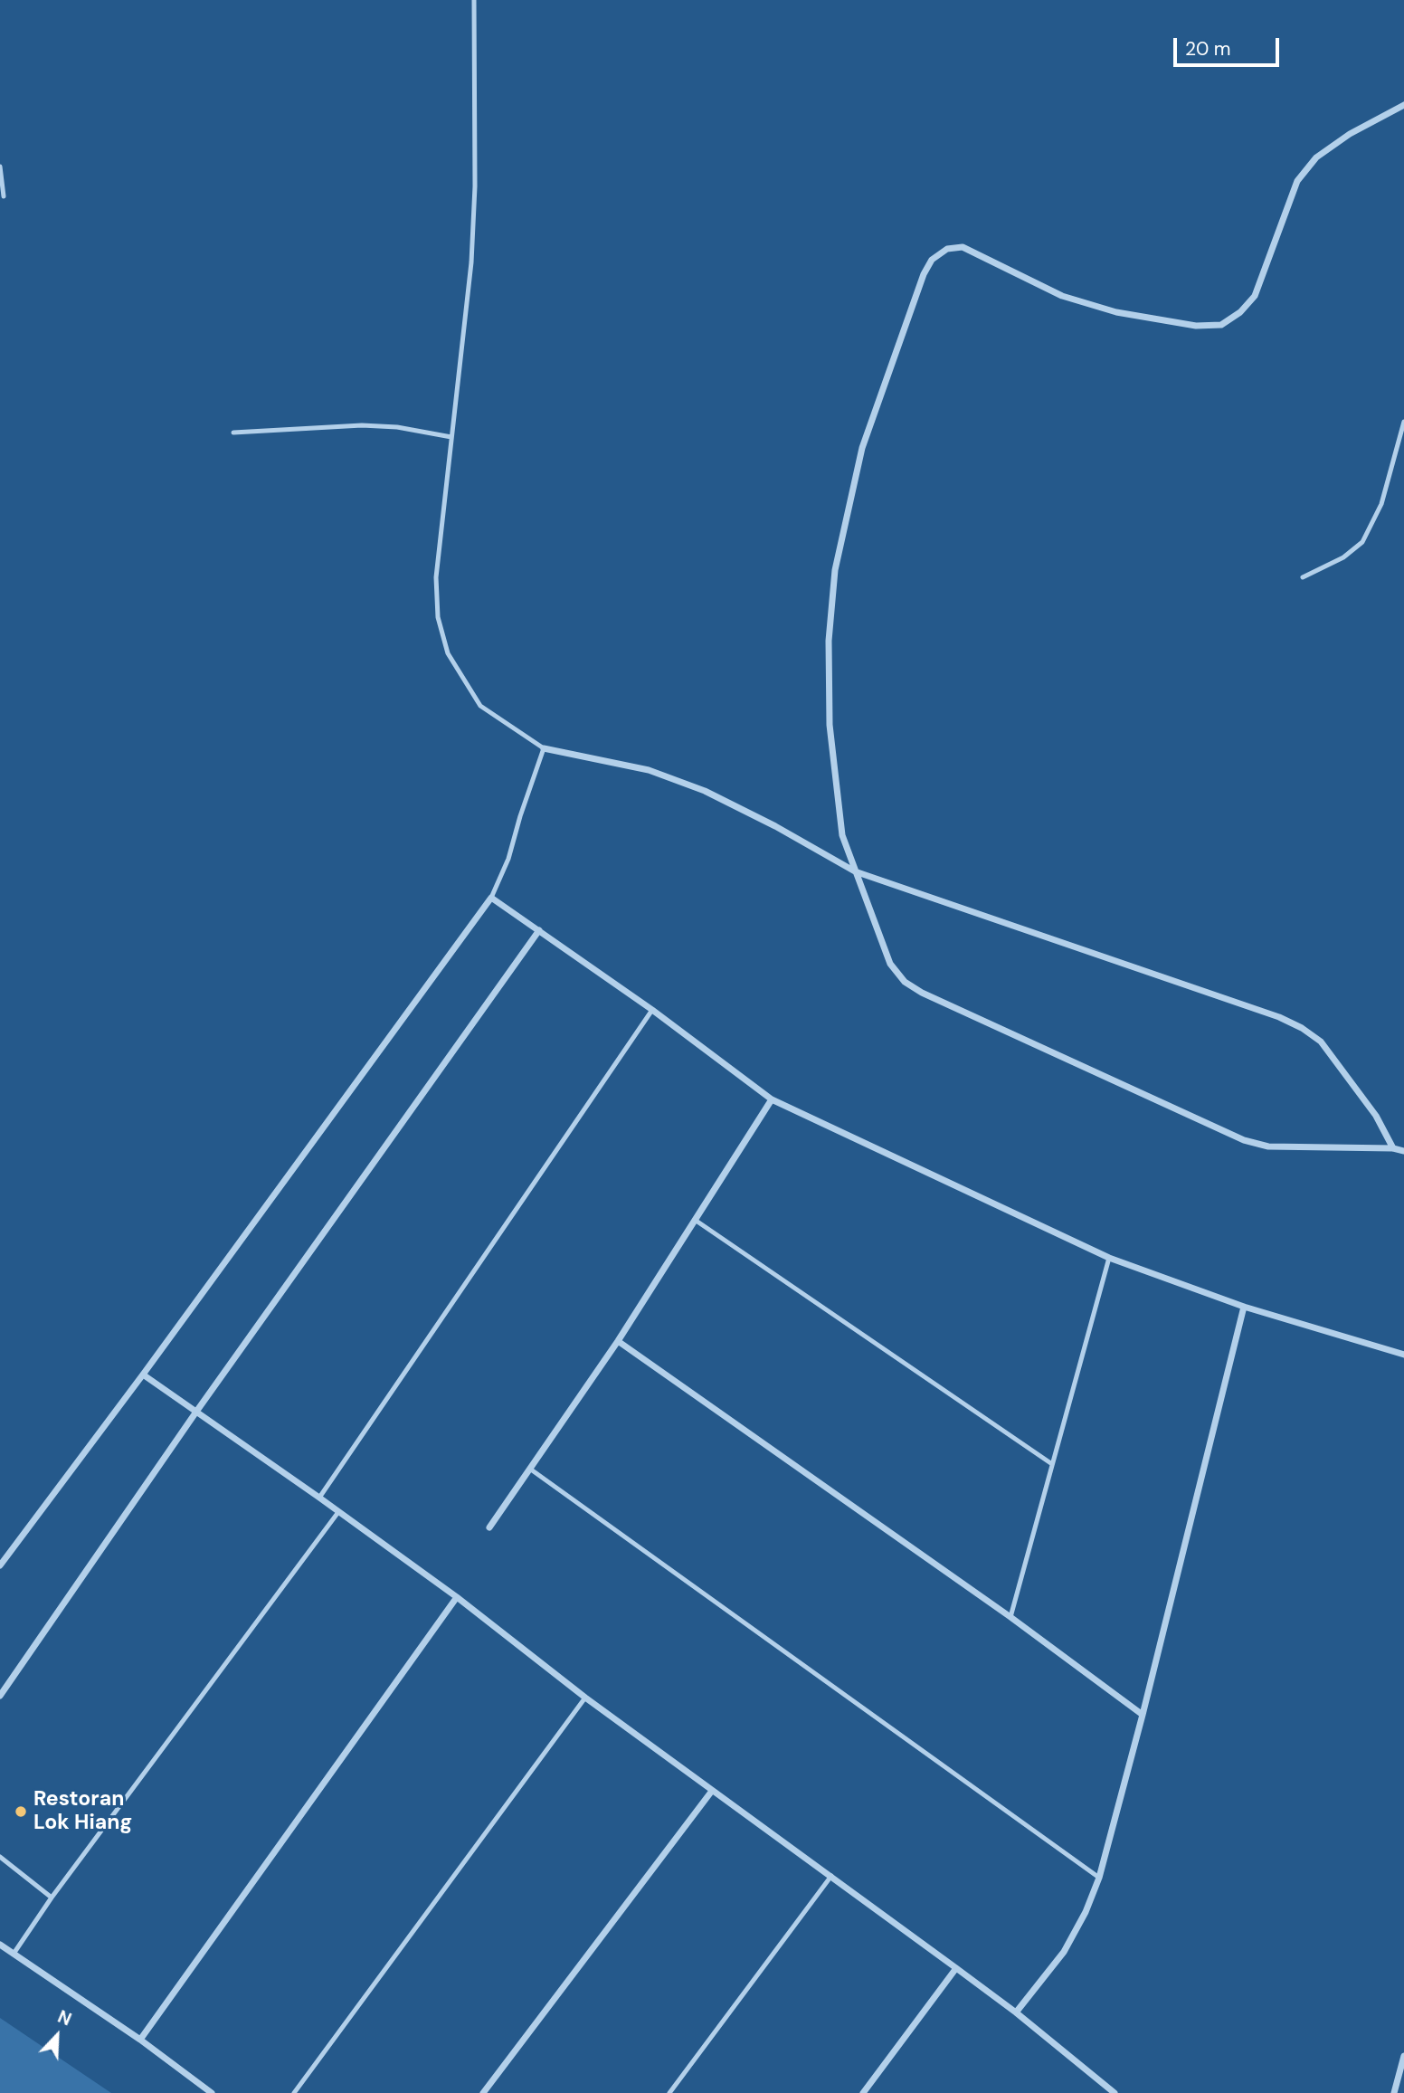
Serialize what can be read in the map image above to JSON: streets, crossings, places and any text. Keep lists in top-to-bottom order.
{
  "places": ["Restoran Lok Hiang"],
  "scale_bar": "20 m",
  "north": "top right"
}
